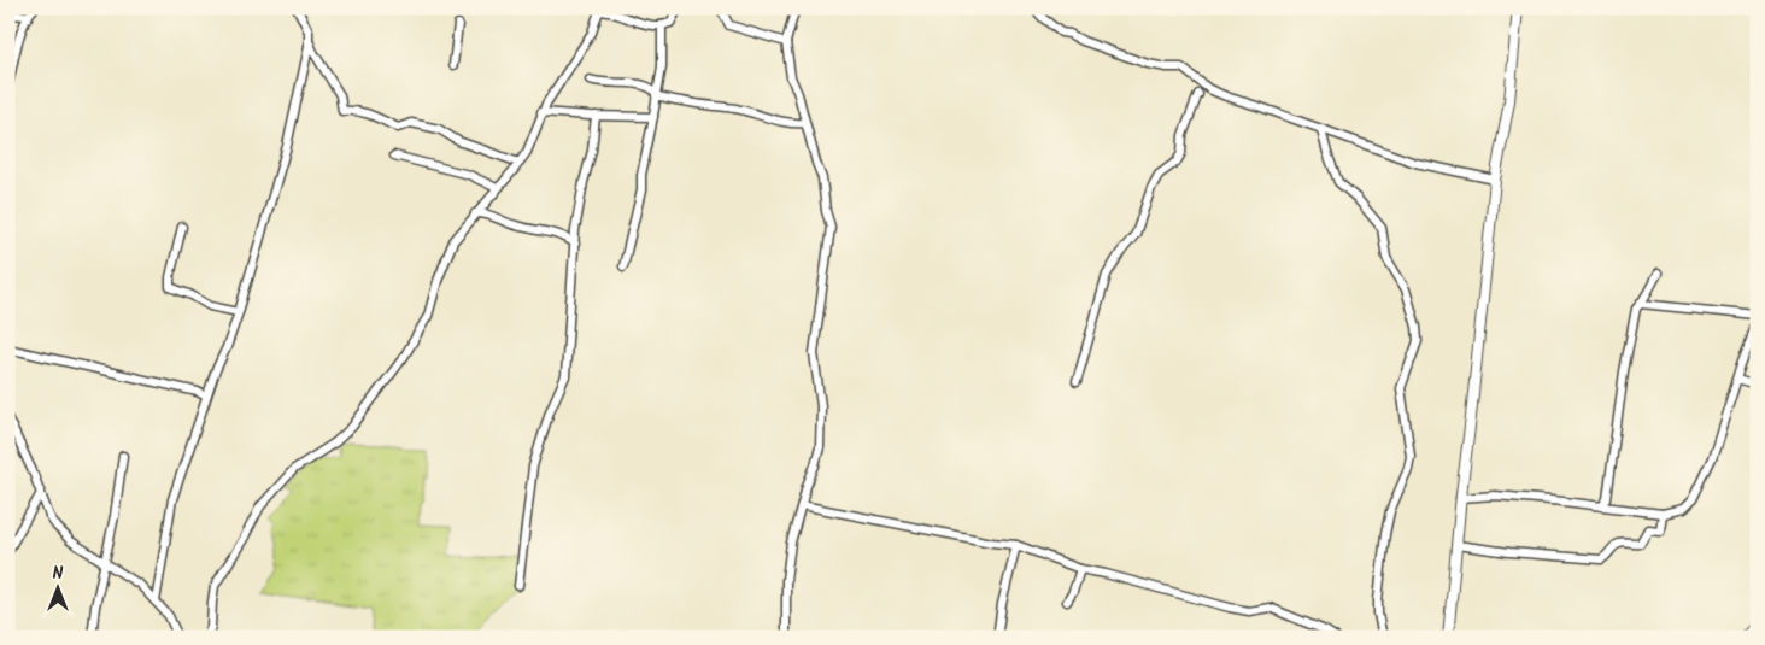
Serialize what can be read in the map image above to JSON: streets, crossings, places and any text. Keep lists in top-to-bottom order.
{
  "north": "top"
}
